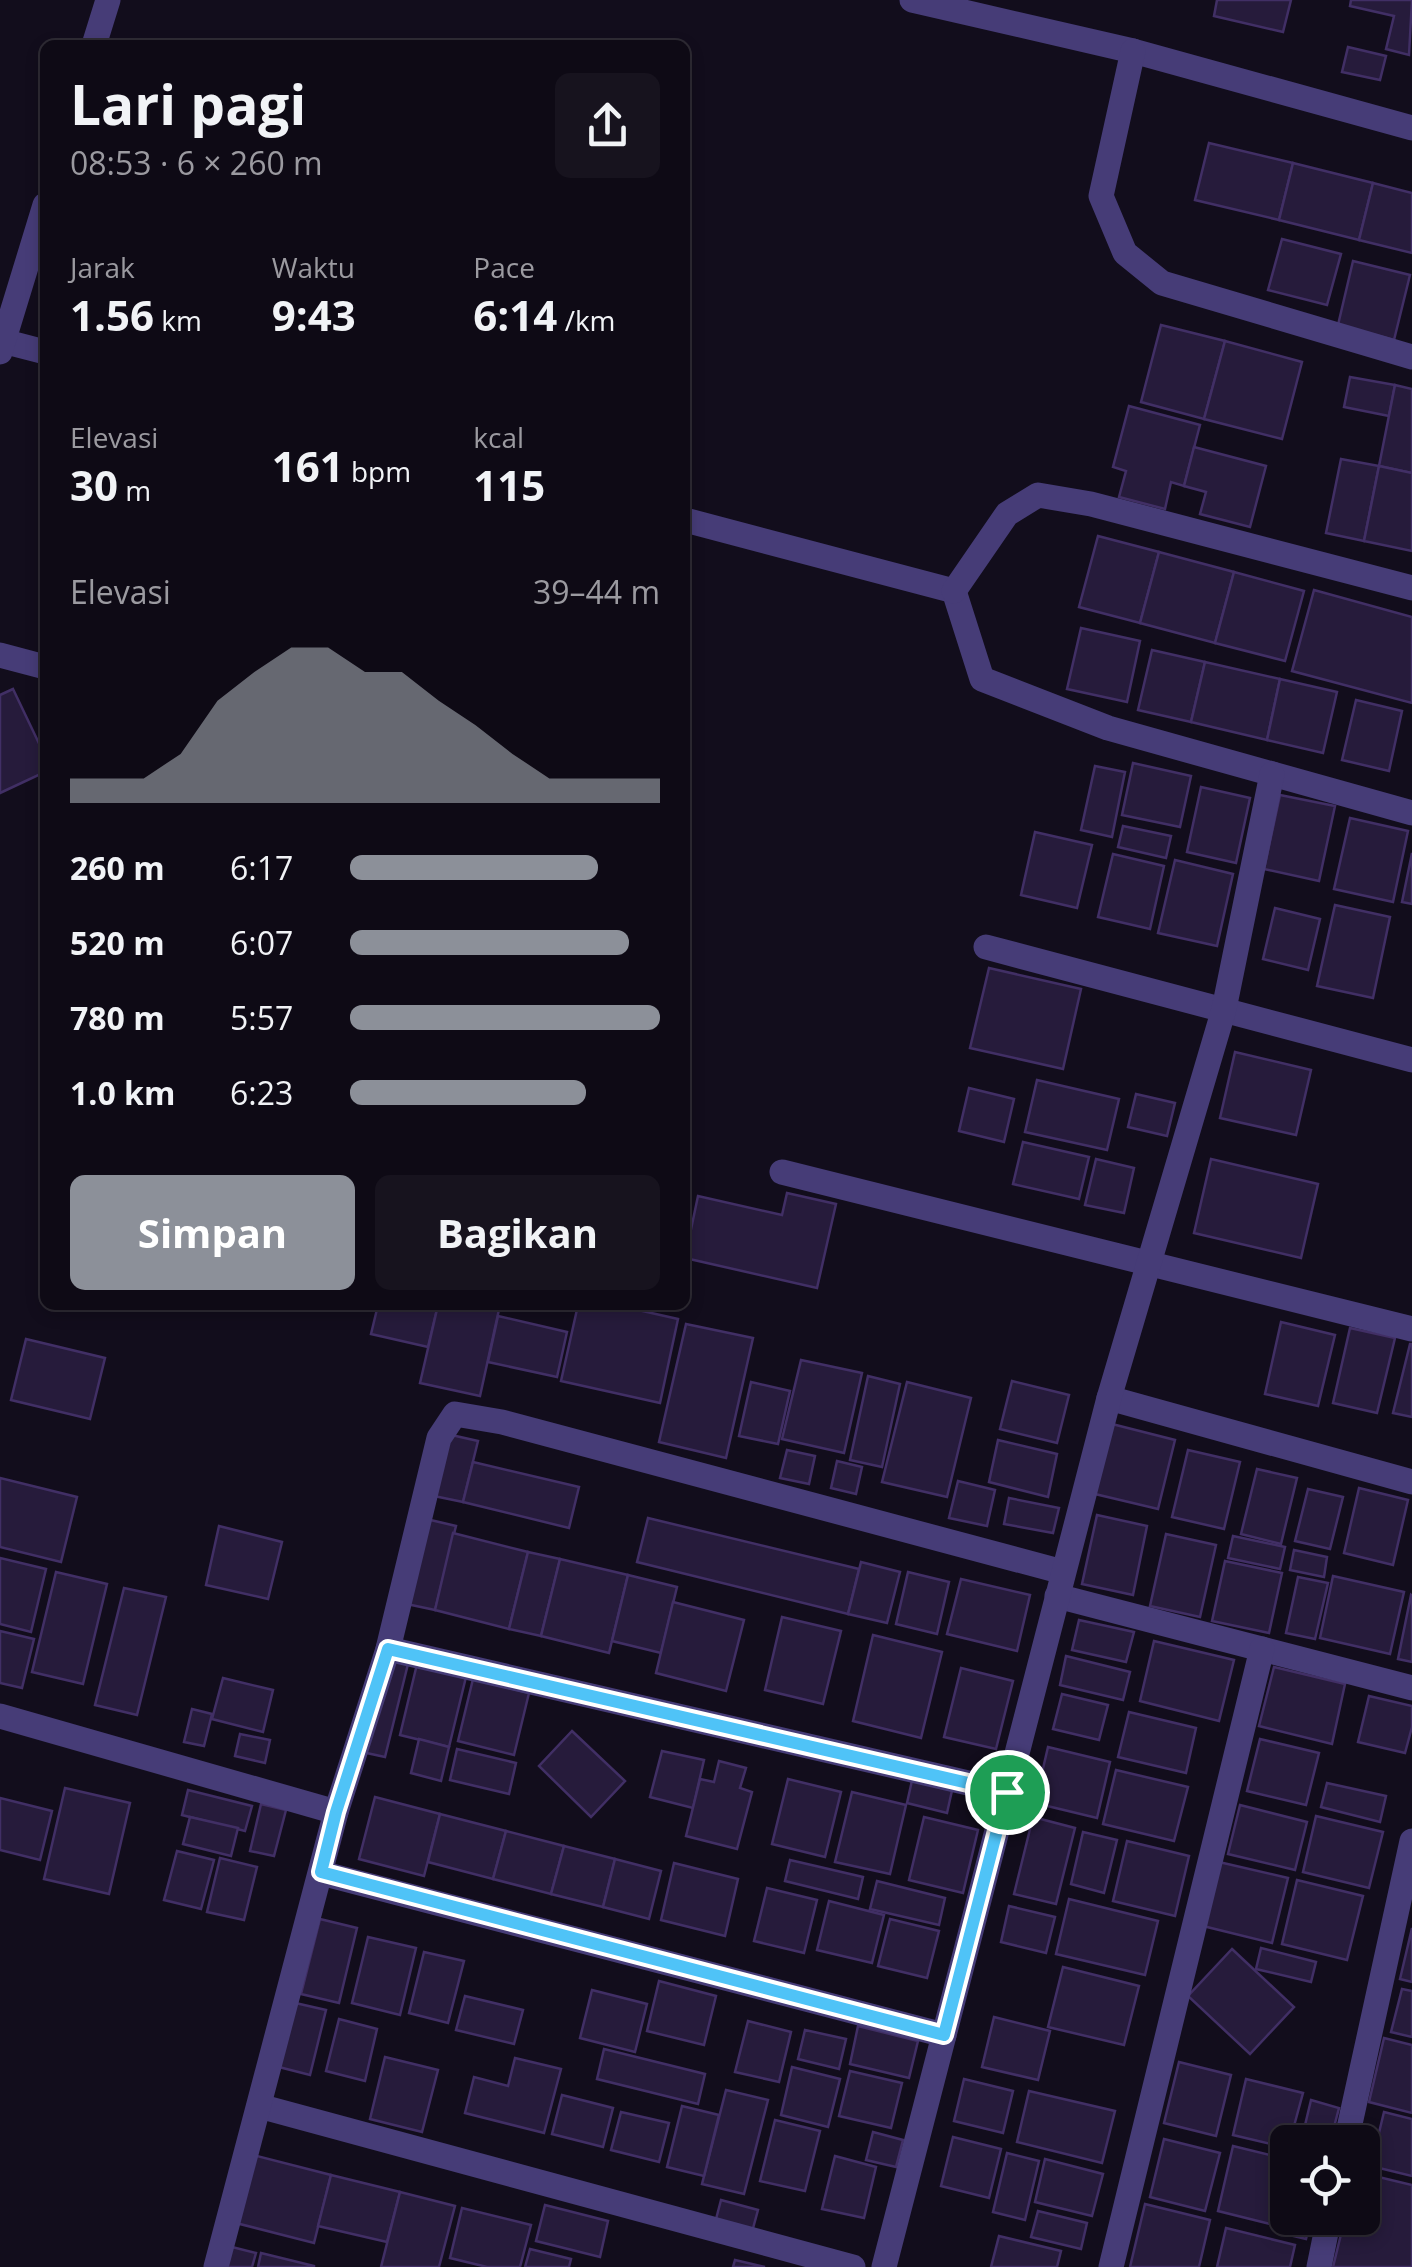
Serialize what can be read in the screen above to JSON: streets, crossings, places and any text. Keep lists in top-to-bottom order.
{
  "page": {
    "heading": ["Lari pagi", "08:53 · 6 × 260 m"],
    "stats": [
      ["Jarak", "1.56 km"],
      ["Waktu", "9:43"],
      ["Pace", "6:14 /km"],
      ["Elevasi", "30 m"],
      ["161 bpm"],
      ["kcal", "115"]
    ],
    "chart": ["Elevasi", "39–44 m"],
    "list": [
      {
        "name": "260 m",
        "note": "6:17"
      },
      {
        "name": "520 m",
        "note": "6:07"
      },
      {
        "name": "780 m",
        "note": "5:57"
      },
      {
        "name": "1.0 km",
        "note": "6:23"
      }
    ],
    "buttons": ["Simpan", "Bagikan"]
  }
}
